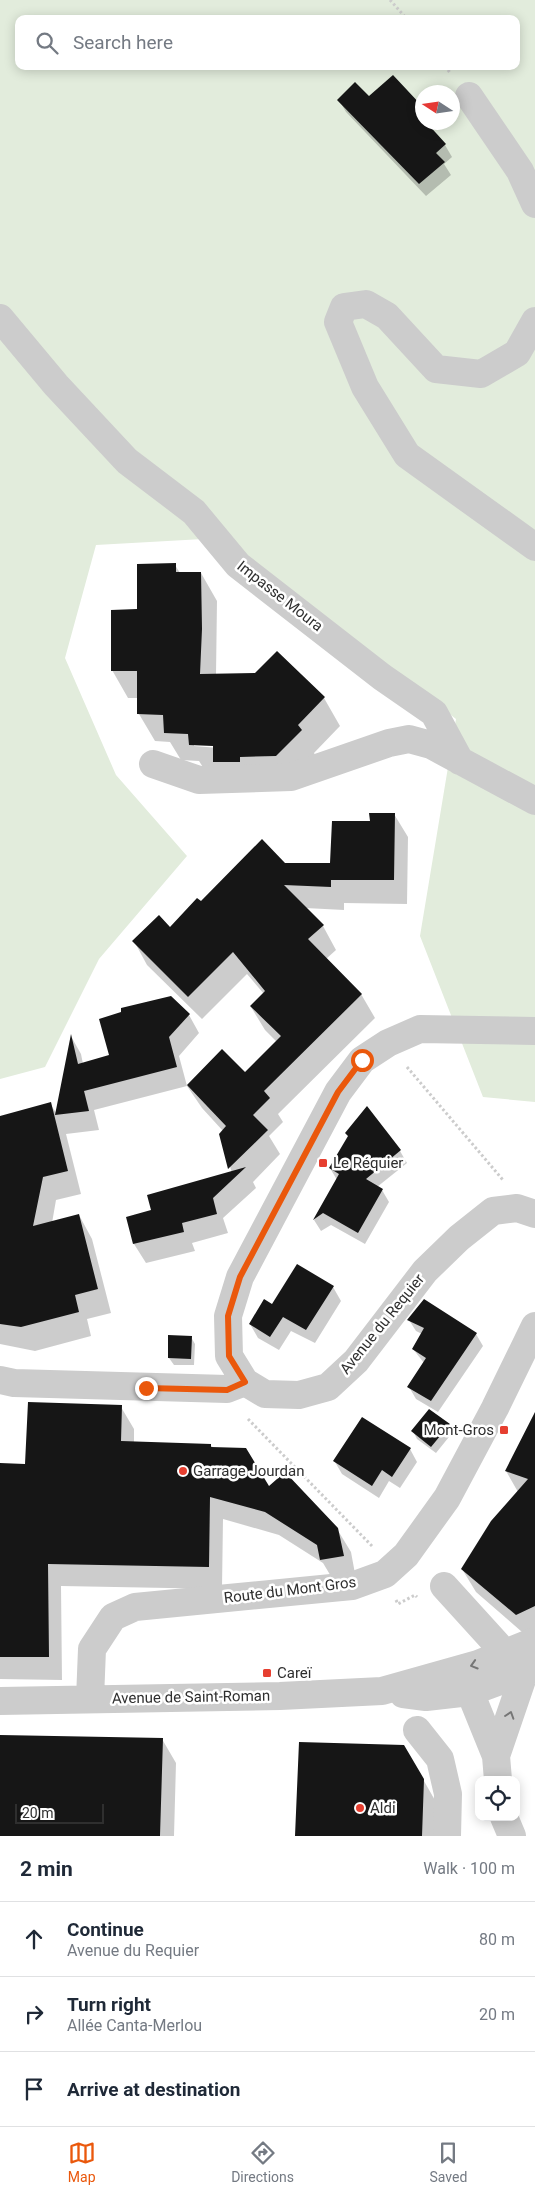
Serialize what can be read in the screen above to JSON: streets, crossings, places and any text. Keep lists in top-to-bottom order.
{
  "streets": {
    "street": [
      "Impasse Moura",
      "Avenue du Requier",
      "Route du Mont Gros",
      "Avenue de Saint-Roman"
    ]
  },
  "crossings": [
    ["Route du Mont Gros", "Avenue de Saint-Roman"]
  ],
  "places": {
    "transit": ["Le Réquier", "Mont-Gros", "Careï"],
    "other": ["Garrage Jourdan", "Aldi"]
  },
  "scale_bar": "20 m",
  "north": "left",
  "page": {
    "search": "Search here",
    "scale": "20 m",
    "heading": ["2 min", "Walk · 100 m"],
    "list": [
      ["Continue", "Avenue du Requier", "80 m"],
      ["Turn right", "Allée Canta-Merlou", "20 m"],
      "Arrive at destination"
    ],
    "nav": ["Map", "Directions", "Saved"]
  }
}
